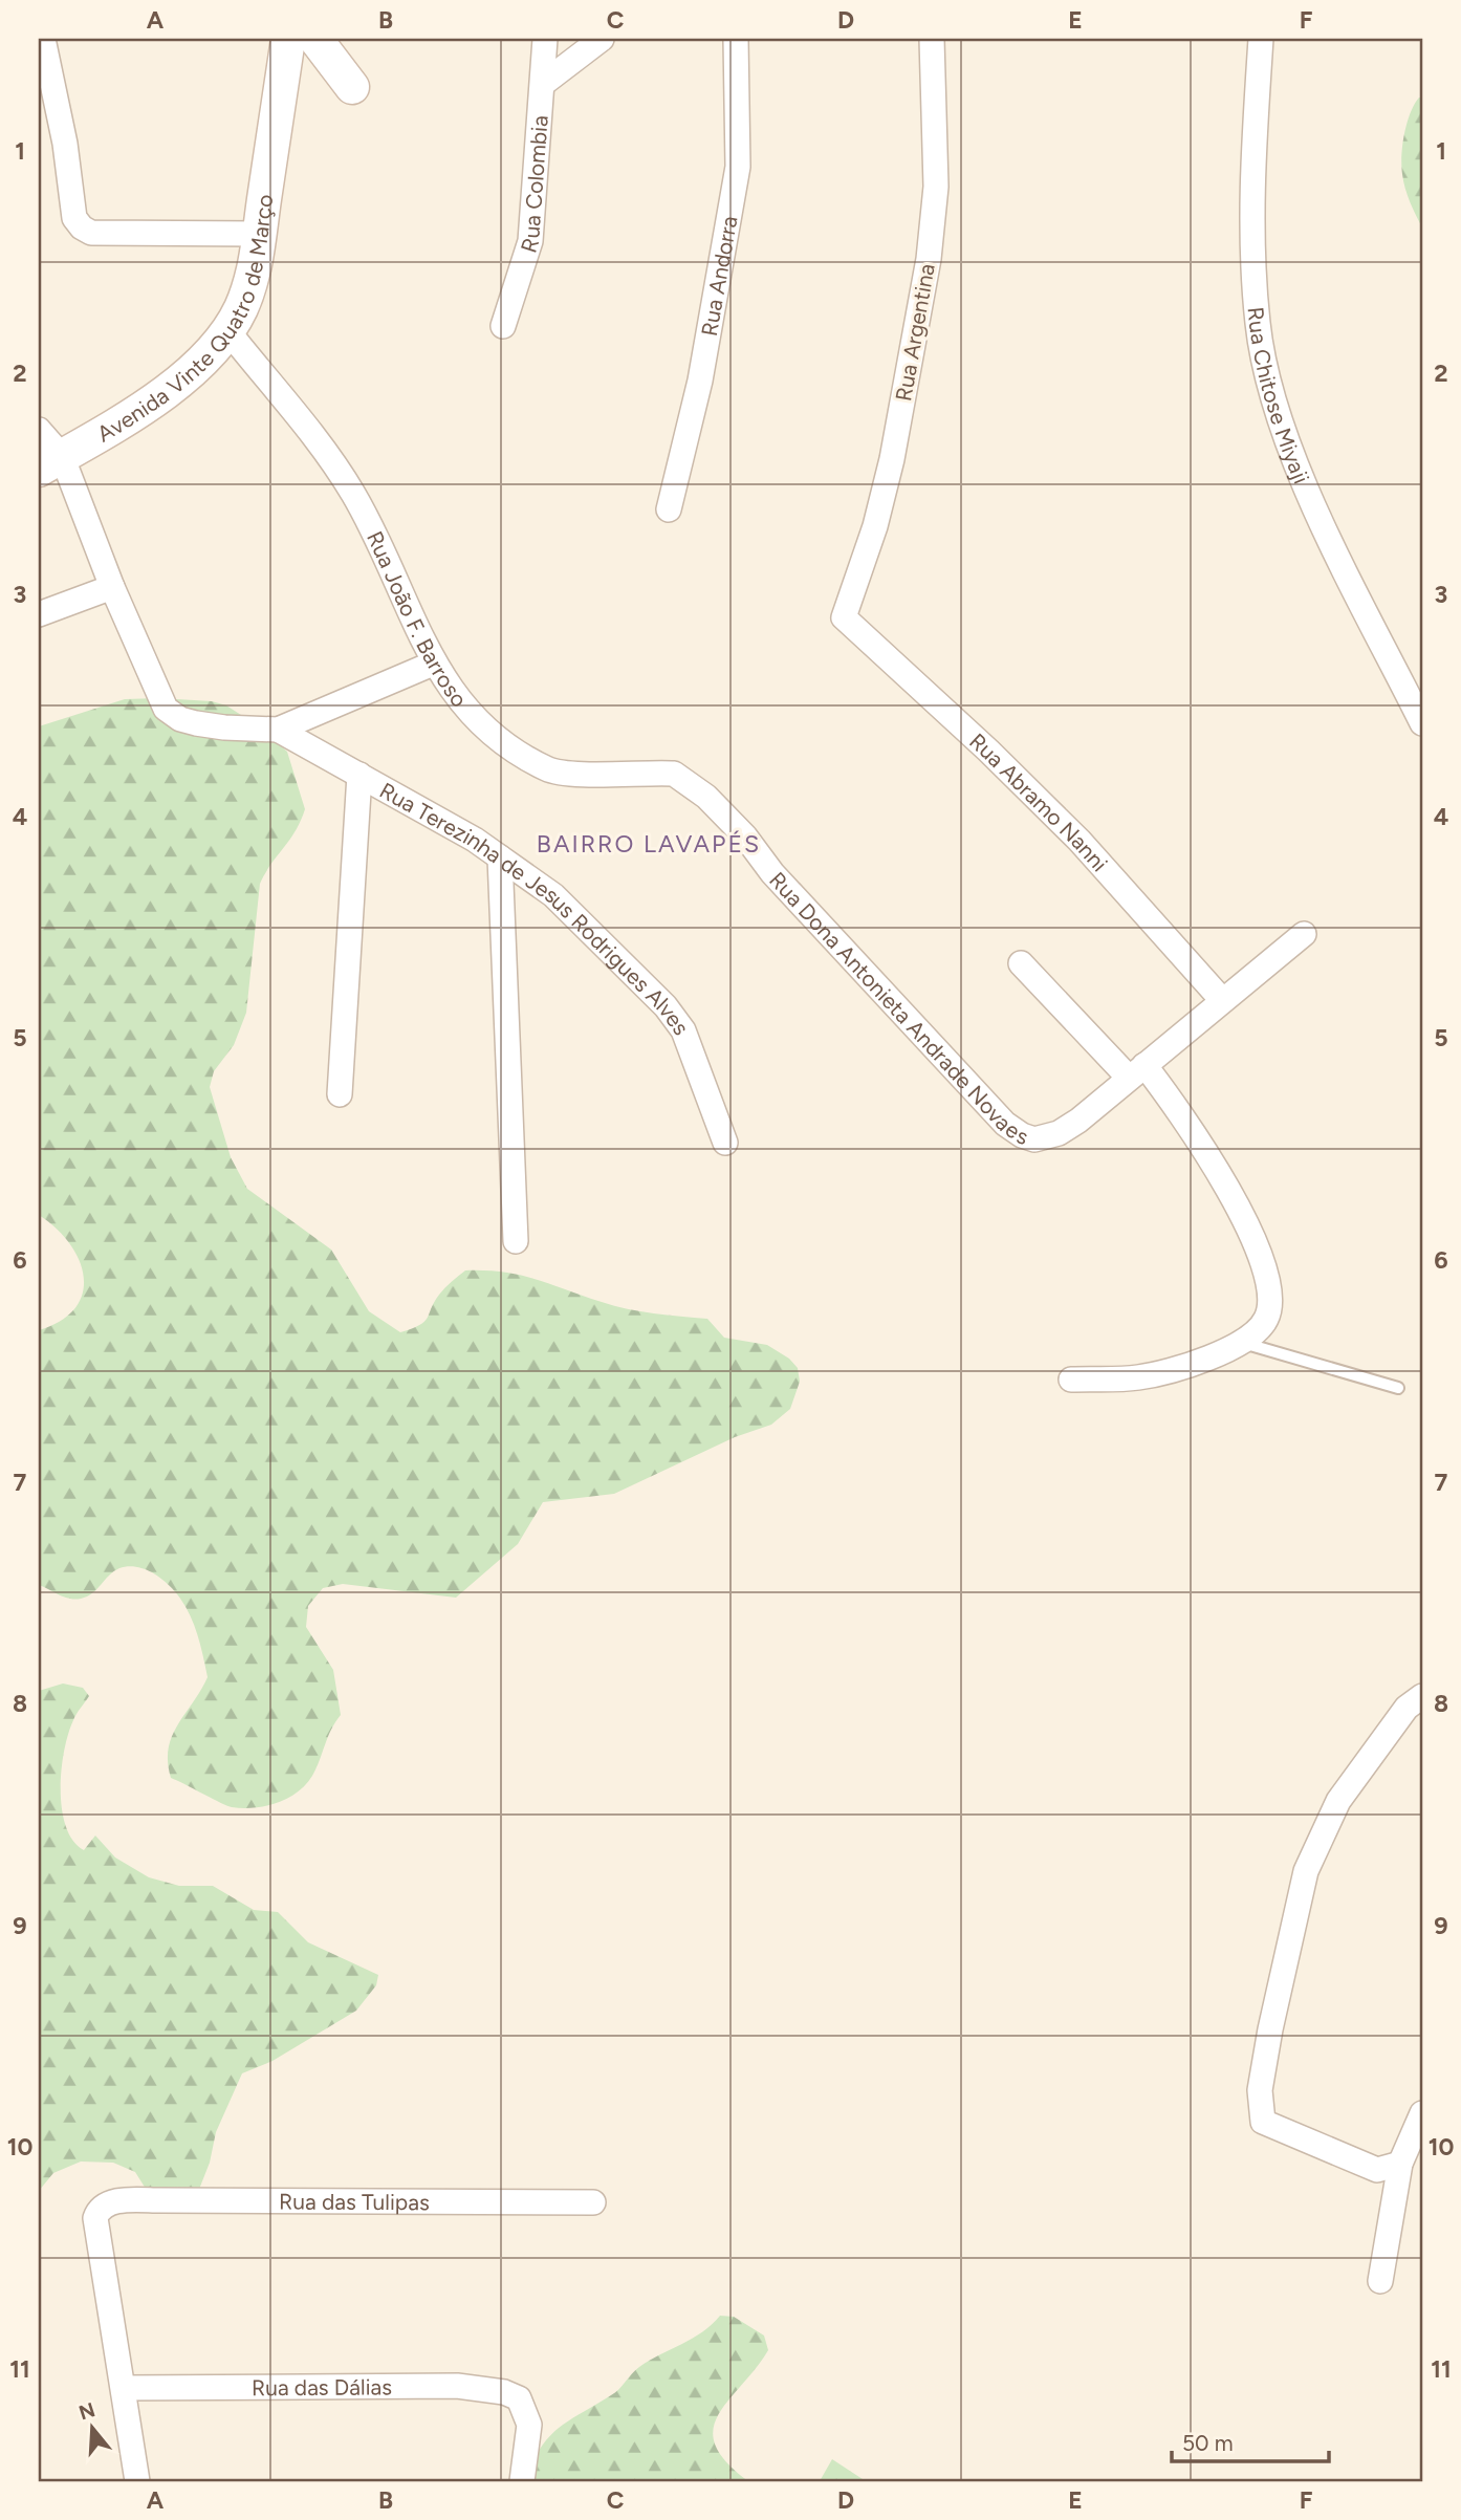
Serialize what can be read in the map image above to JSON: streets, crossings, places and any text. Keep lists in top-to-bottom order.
{
  "streets": {
    "main road": ["Avenida Vinte Quatro de Março"],
    "street": [
      "Rua Colombia",
      "Rua Andorra",
      "Rua Argentina",
      "Rua Chitose Miyaji",
      "Rua João F. Barroso",
      "Rua Abramo Nanni",
      "Rua Terezinha de Jesus Rodrigues Alves",
      "Rua Dona Antonieta Andrade Novaes",
      "Rua das Tulipas",
      "Rua das Dálias"
    ]
  },
  "crossings": [
    ["Avenida Vinte Quatro de Março", "Rua João F. Barroso"],
    ["Rua Argentina", "Rua Abramo Nanni"],
    ["Rua João F. Barroso", "Rua Dona Antonieta Andrade Novaes"],
    ["Rua Abramo Nanni", "Rua Dona Antonieta Andrade Novaes"],
    ["Rua das Tulipas", "Rua das Dálias"]
  ],
  "districts": ["BAIRRO LAVAPÉS"],
  "scale_bar": "50 m",
  "north": "top",
  "grid": {
    "columns": [
      "A",
      "B",
      "C",
      "D",
      "E",
      "F"
    ],
    "rows": [
      "1",
      "2",
      "3",
      "4",
      "5",
      "6",
      "7",
      "8",
      "9",
      "10",
      "11"
    ]
  }
}
